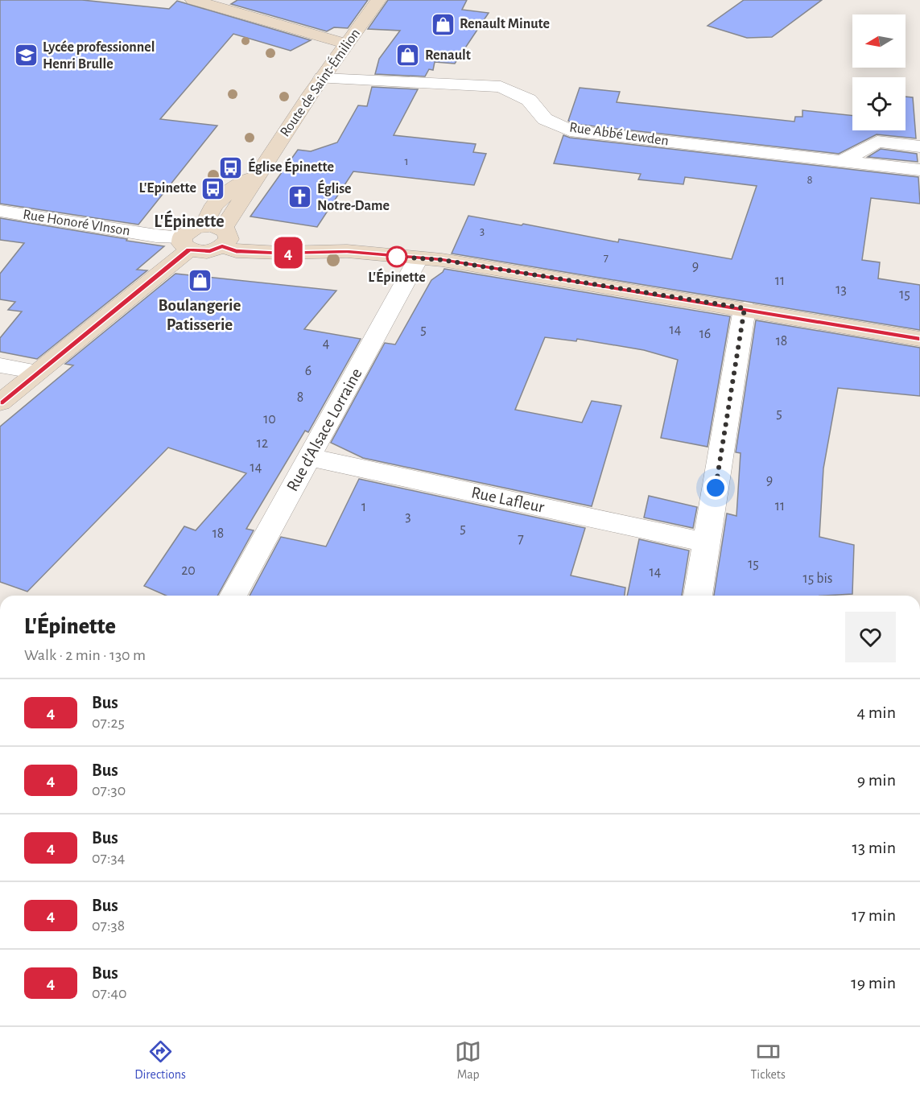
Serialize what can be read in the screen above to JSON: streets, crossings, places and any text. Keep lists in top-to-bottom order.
{
  "streets": {
    "street": [
      "Route de Saint-Émilion",
      "Rue Abbé Lewden",
      "Rue Honoré VInson",
      "Rue d'Alsace Lorraine",
      "Rue Lafleur"
    ]
  },
  "crossings": [
    ["Route de Saint-Émilion", "Rue Abbé Lewden"],
    ["Rue d'Alsace Lorraine", "Rue Lafleur"]
  ],
  "districts": ["L'Épinette"],
  "places": {
    "shop": ["Renault Minute", "Renault", "Boulangerie Patisserie"],
    "school or university": ["Lycée professionnel Henri Brulle"],
    "bus stop": ["Église Épinette", "L'Epinette"],
    "church": ["Église Notre-Dame"],
    "other": ["L'Épinette"]
  },
  "lines": ["bus line 4"],
  "house_numbers": [
    "1",
    "8",
    "3",
    "7",
    "9",
    "11",
    "13",
    "15",
    "5",
    "14",
    "16",
    "18",
    "4",
    "6",
    "8",
    "5",
    "10",
    "12",
    "14",
    "9",
    "11",
    "1",
    "3",
    "5",
    "18",
    "7",
    "15",
    "20",
    "14",
    "15 bis"
  ],
  "north": "left",
  "page": {
    "on_map": "4",
    "heading": ["L'Épinette", "Walk · 2 min · 130 m"],
    "list": [
      {
        "mark": "4",
        "name": "Bus",
        "note": "07:25",
        "value": "4 min"
      },
      {
        "mark": "4",
        "name": "Bus",
        "note": "07:30",
        "value": "9 min"
      },
      {
        "mark": "4",
        "name": "Bus",
        "note": "07:34",
        "value": "13 min"
      },
      {
        "mark": "4",
        "name": "Bus",
        "note": "07:38",
        "value": "17 min"
      },
      {
        "mark": "4",
        "name": "Bus",
        "note": "07:40",
        "value": "19 min"
      }
    ],
    "tabs": ["Directions", "Map", "Tickets"]
  }
}
